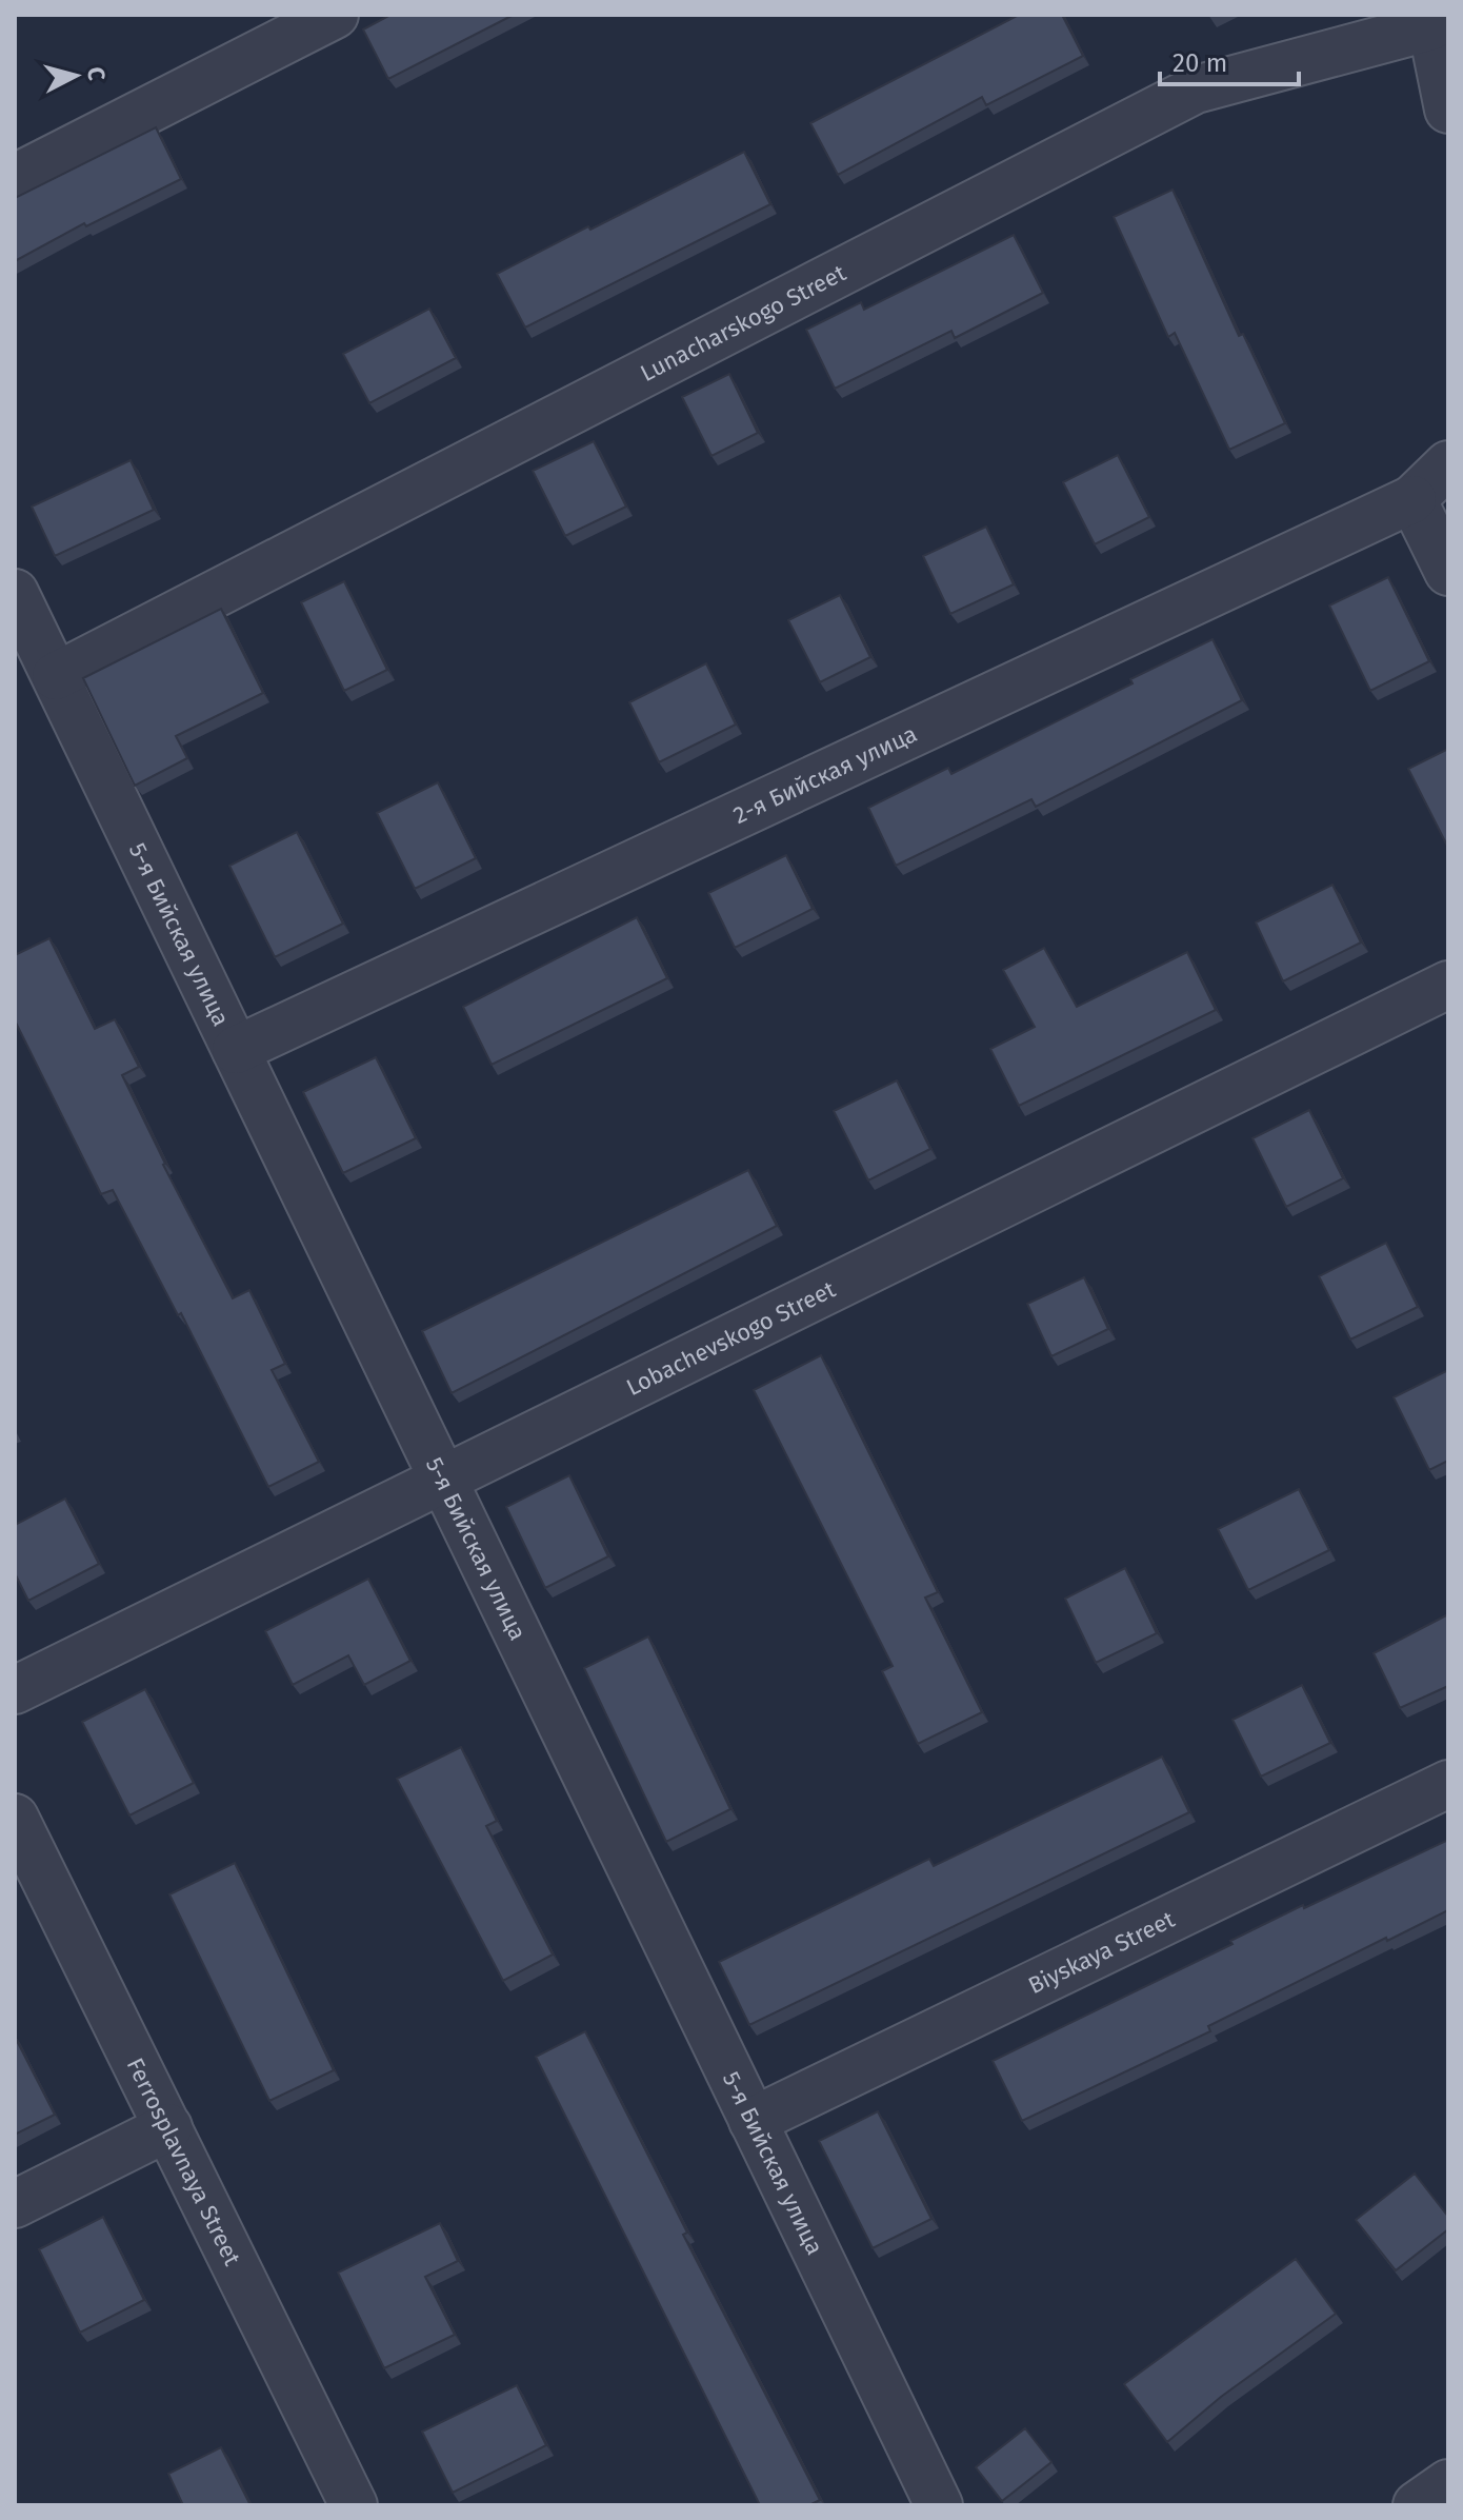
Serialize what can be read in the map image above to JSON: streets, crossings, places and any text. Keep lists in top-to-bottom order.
{
  "streets": {
    "street": [
      "Lunacharskogo Street",
      "2-я Бийская улица",
      "5-я Бийская улица",
      "Lobachevskogo Street",
      "Biyskaya Street",
      "Ferrosplavnaya Street"
    ]
  },
  "crossings": [
    ["Lunacharskogo Street", "5-я Бийская улица"],
    ["2-я Бийская улица", "5-я Бийская улица"],
    ["5-я Бийская улица", "Lobachevskogo Street"],
    ["5-я Бийская улица", "Biyskaya Street"]
  ],
  "scale_bar": "20 m",
  "north": "right"
}
